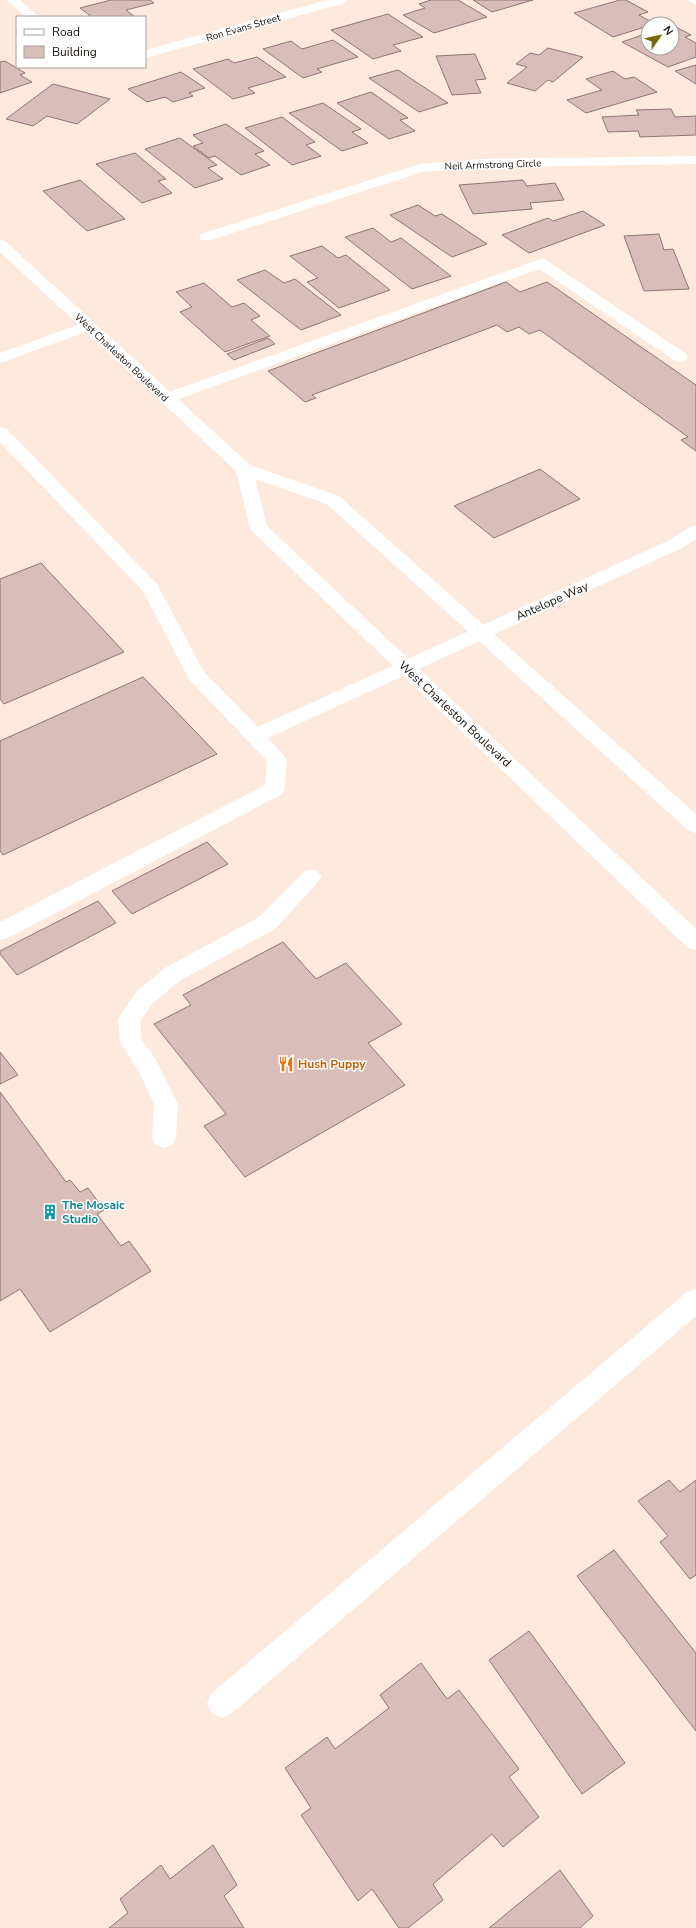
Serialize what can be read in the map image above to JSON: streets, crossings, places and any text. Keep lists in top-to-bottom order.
{
  "streets": {
    "main road": [
      "Ron Evans Street",
      "Neil Armstrong Circle",
      "West Charleston Boulevard",
      "Antelope Way"
    ]
  },
  "crossings": [
    ["West Charleston Boulevard", "Antelope Way"]
  ],
  "places": {
    "restaurant": ["Hush Puppy"],
    "building": ["The Mosaic Studio"]
  },
  "legend": ["Road", "Building"],
  "north": "top right"
}
